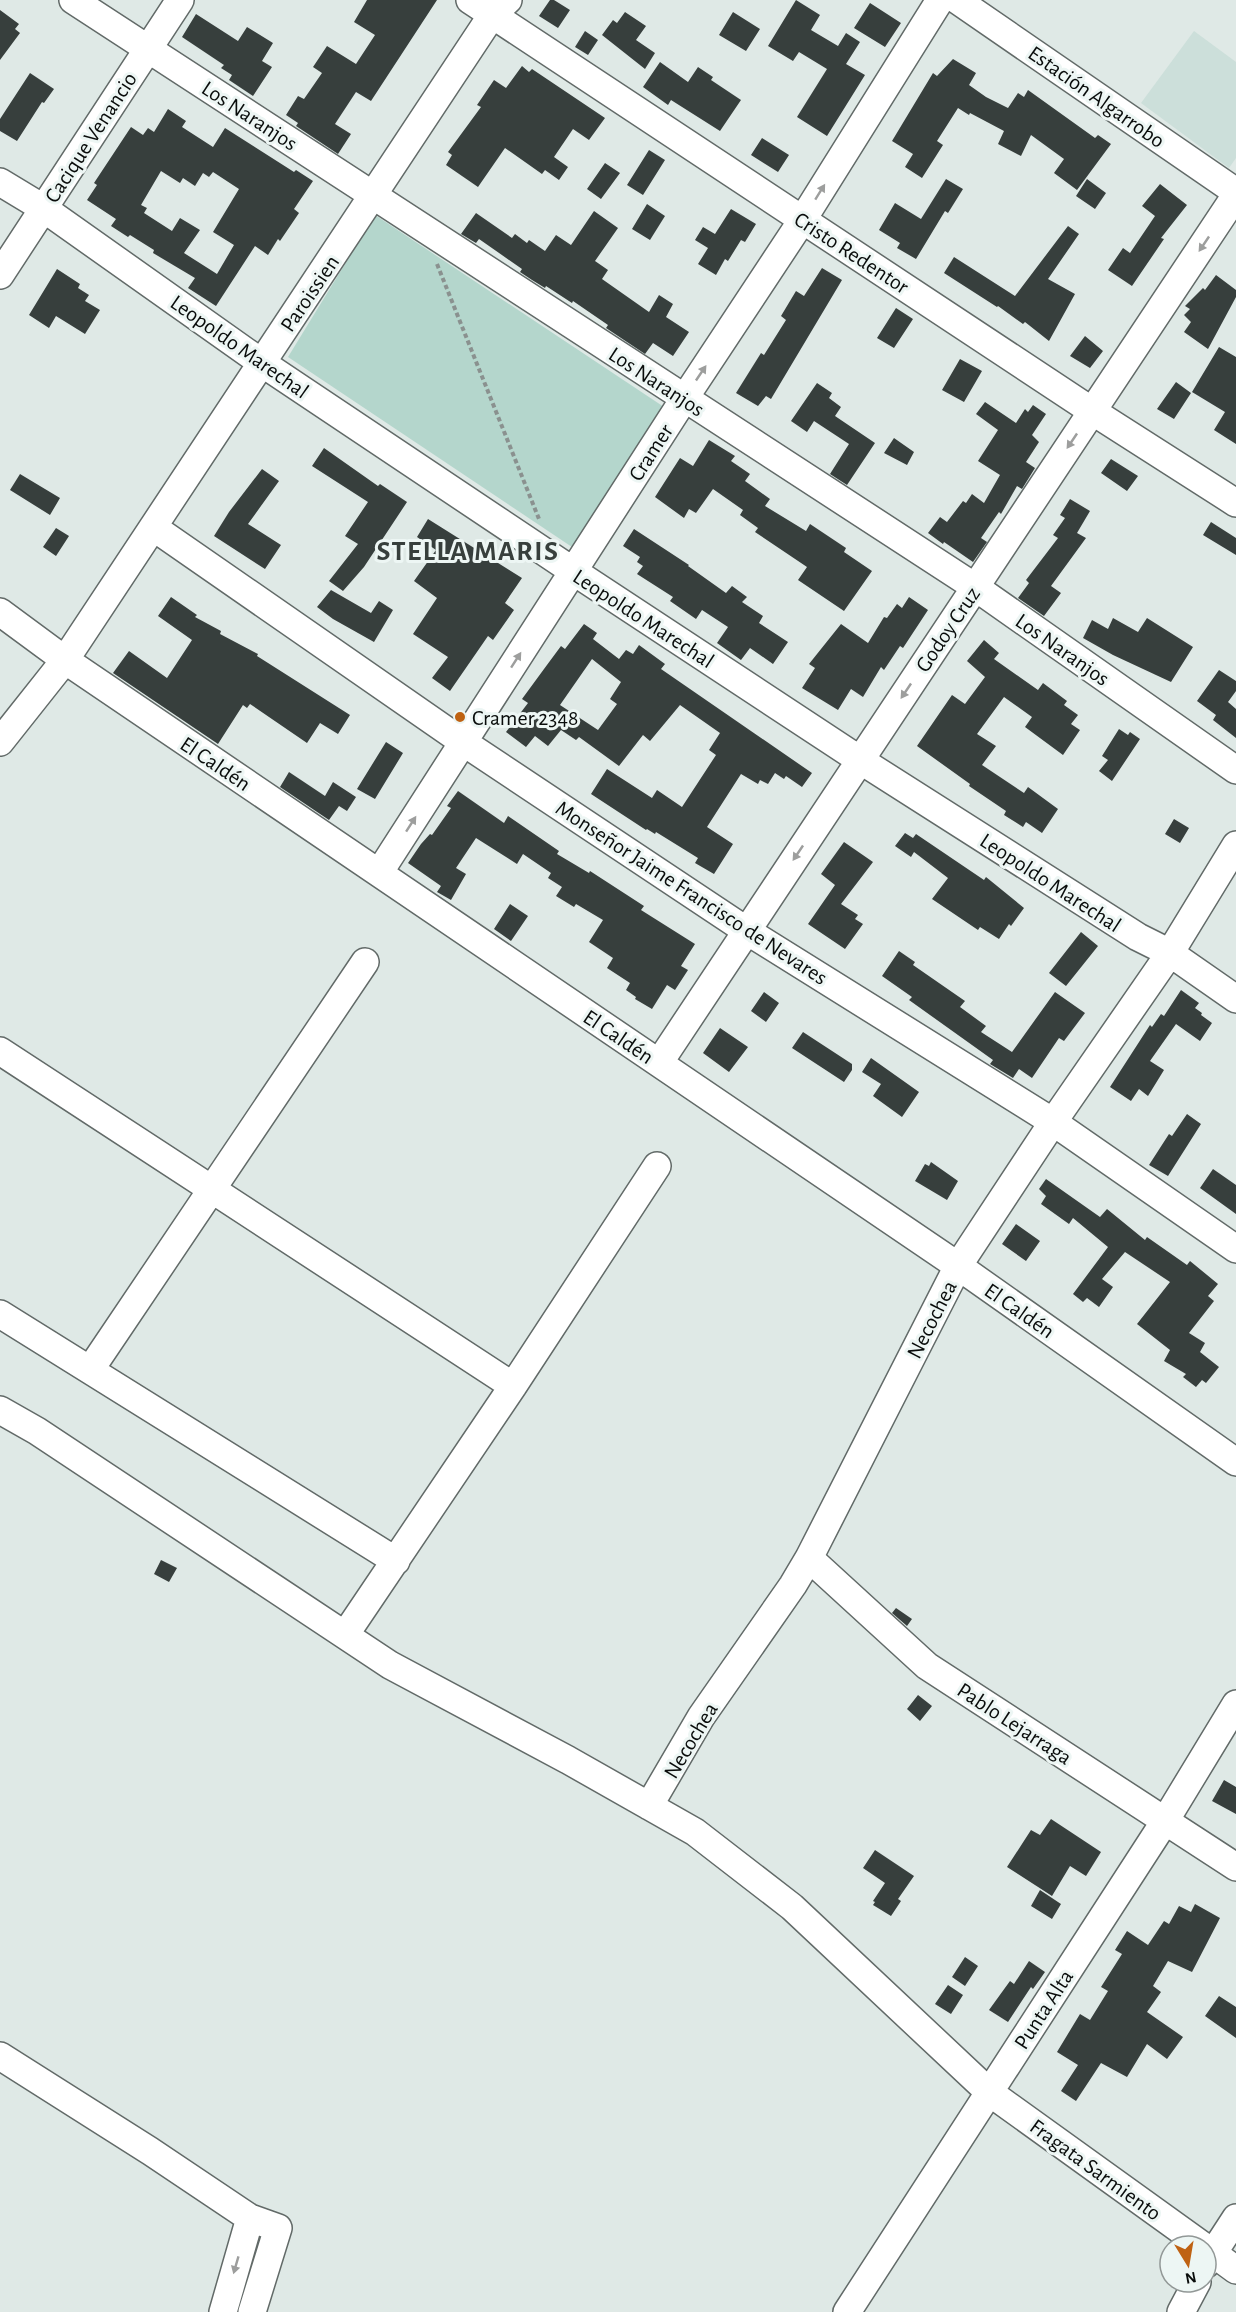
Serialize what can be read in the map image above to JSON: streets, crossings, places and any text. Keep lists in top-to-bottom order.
{
  "streets": {
    "street": [
      "Estación Algarrobo",
      "Los Naranjos",
      "Cacique Venancio",
      "Cristo Redentor",
      "Paroissien",
      "Leopoldo Marechal",
      "Cramer",
      "Godoy Cruz",
      "El Caldén",
      "Monseñor Jaime Francisco de Nevares",
      "Necochea",
      "Pablo Lejarraga",
      "Punta Alta",
      "Fragata Sarmiento"
    ]
  },
  "crossings": [
    ["Estación Algarrobo", "Godoy Cruz"],
    ["Los Naranjos", "Cacique Venancio"],
    ["Los Naranjos", "Paroissien"],
    ["Los Naranjos", "Cramer"],
    ["Los Naranjos", "Godoy Cruz"],
    ["Cacique Venancio", "Leopoldo Marechal"],
    ["Cristo Redentor", "Paroissien"],
    ["Cristo Redentor", "Cramer"],
    ["Cristo Redentor", "Godoy Cruz"],
    ["Paroissien", "Leopoldo Marechal"],
    ["Paroissien", "El Caldén"],
    ["Paroissien", "Monseñor Jaime Francisco de Nevares"],
    ["Leopoldo Marechal", "Cramer"],
    ["Leopoldo Marechal", "Godoy Cruz"],
    ["Leopoldo Marechal", "Necochea"],
    ["Cramer", "El Caldén"],
    ["Cramer", "Monseñor Jaime Francisco de Nevares"],
    ["Godoy Cruz", "El Caldén"],
    ["Godoy Cruz", "Monseñor Jaime Francisco de Nevares"],
    ["El Caldén", "Necochea"],
    ["Monseñor Jaime Francisco de Nevares", "Necochea"],
    ["Necochea", "Pablo Lejarraga"],
    ["Necochea", "Fragata Sarmiento"],
    ["Pablo Lejarraga", "Punta Alta"],
    ["Punta Alta", "Fragata Sarmiento"]
  ],
  "one_way": ["Cramer", "Godoy Cruz"],
  "districts": ["STELLA MARIS"],
  "places": ["Cramer 2348"],
  "north": "bottom"
}
